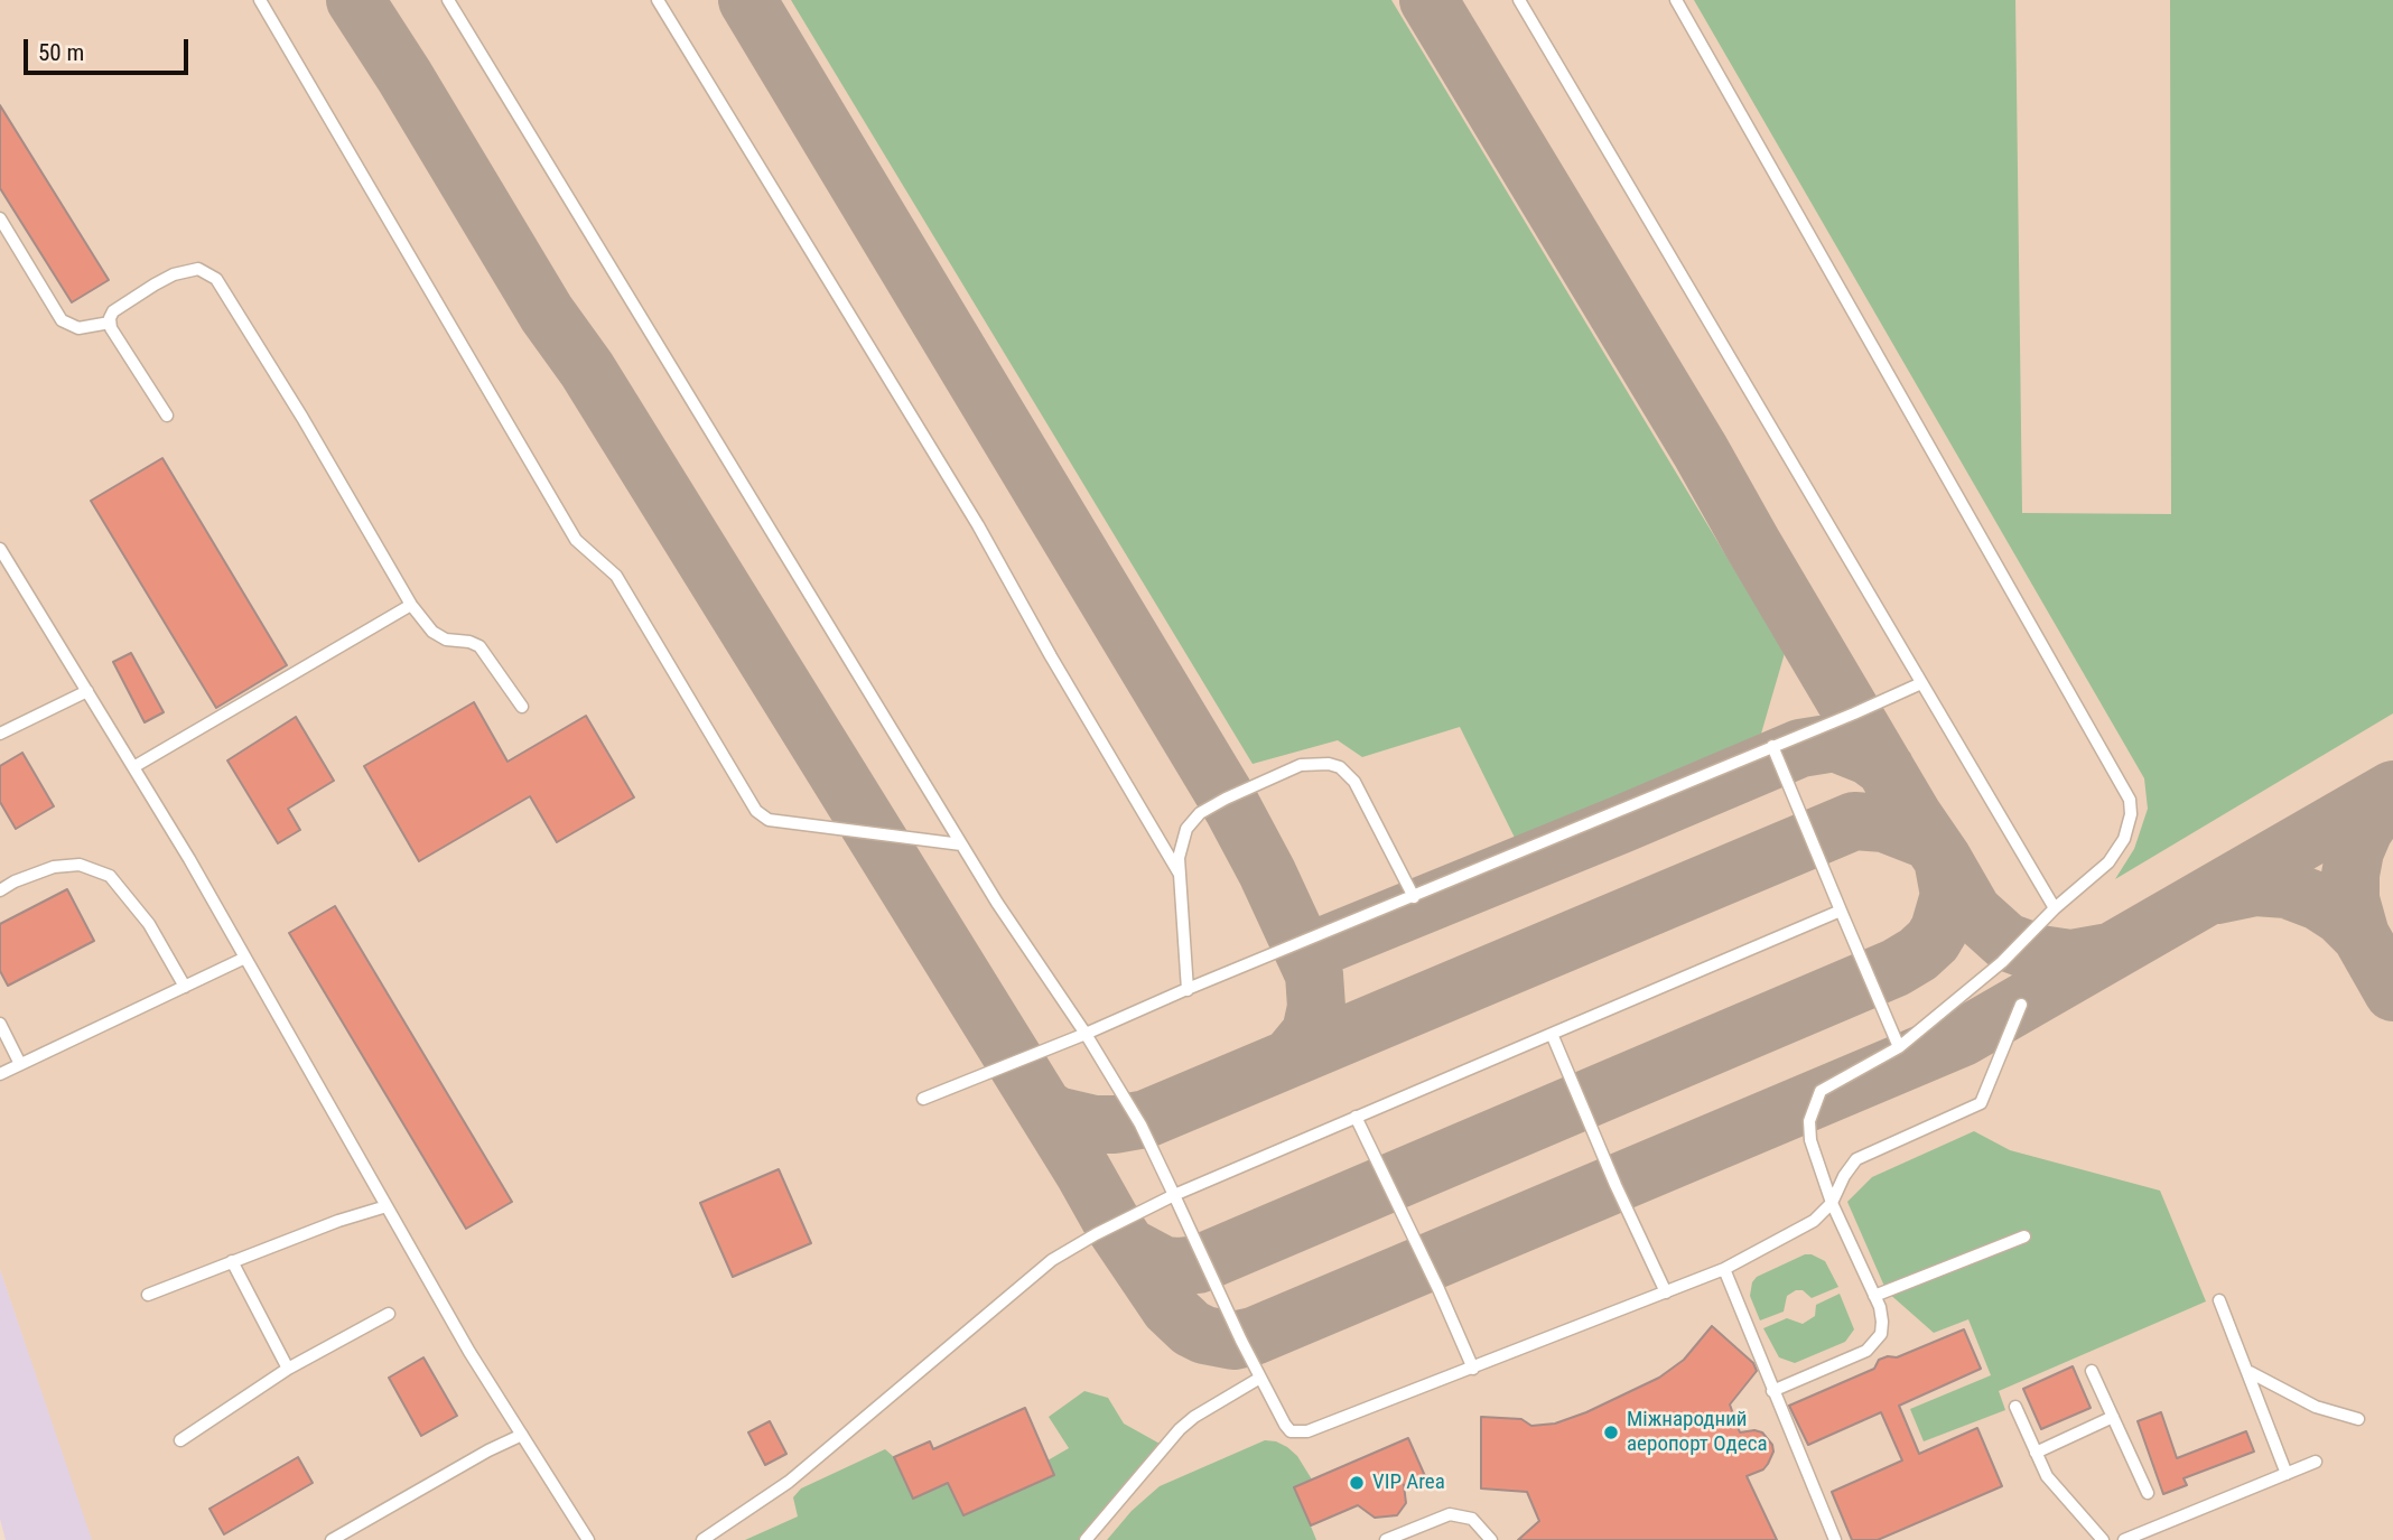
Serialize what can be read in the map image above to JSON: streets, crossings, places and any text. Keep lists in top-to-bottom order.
{
  "places": ["Міжнародний аеропорт Одеса", "VIP Area"],
  "scale_bar": "50 m"
}
